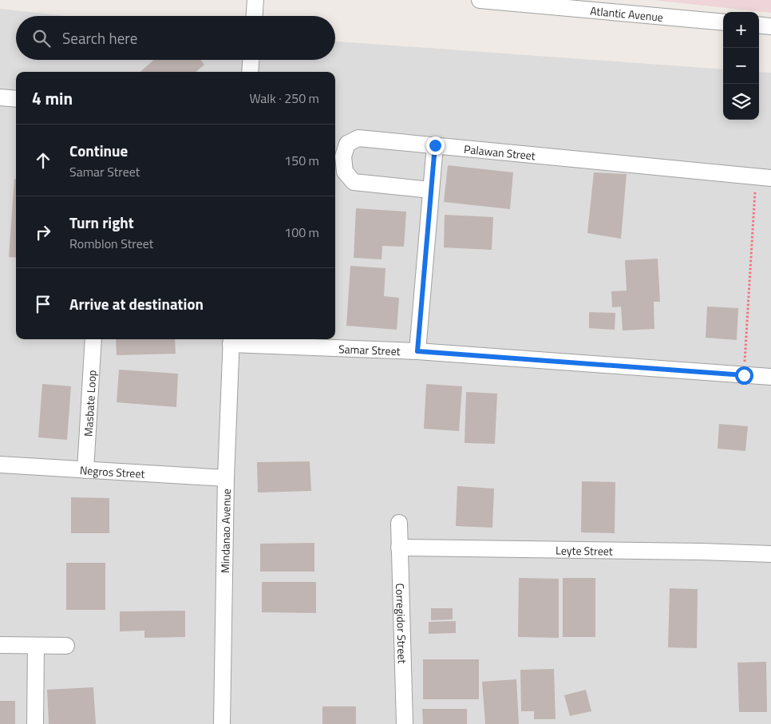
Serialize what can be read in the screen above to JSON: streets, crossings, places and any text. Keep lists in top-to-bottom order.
{
  "streets": {
    "street": [
      "Atlantic Avenue",
      "Palawan Street",
      "Samar Street",
      "Masbate Loop",
      "Negros Street",
      "Mindanao Avenue",
      "Leyte Street",
      "Corregidor Street"
    ]
  },
  "crossings": [
    ["Samar Street", "Mindanao Avenue"],
    ["Masbate Loop", "Negros Street"],
    ["Negros Street", "Mindanao Avenue"],
    ["Leyte Street", "Corregidor Street"]
  ],
  "page": {
    "map_buttons": ["+", "−"],
    "search": "Search here",
    "heading": ["4 min", "Walk · 250 m"],
    "list": [
      ["Continue", "Samar Street", "150 m"],
      ["Turn right", "Romblon Street", "100 m"],
      "Arrive at destination"
    ]
  }
}
